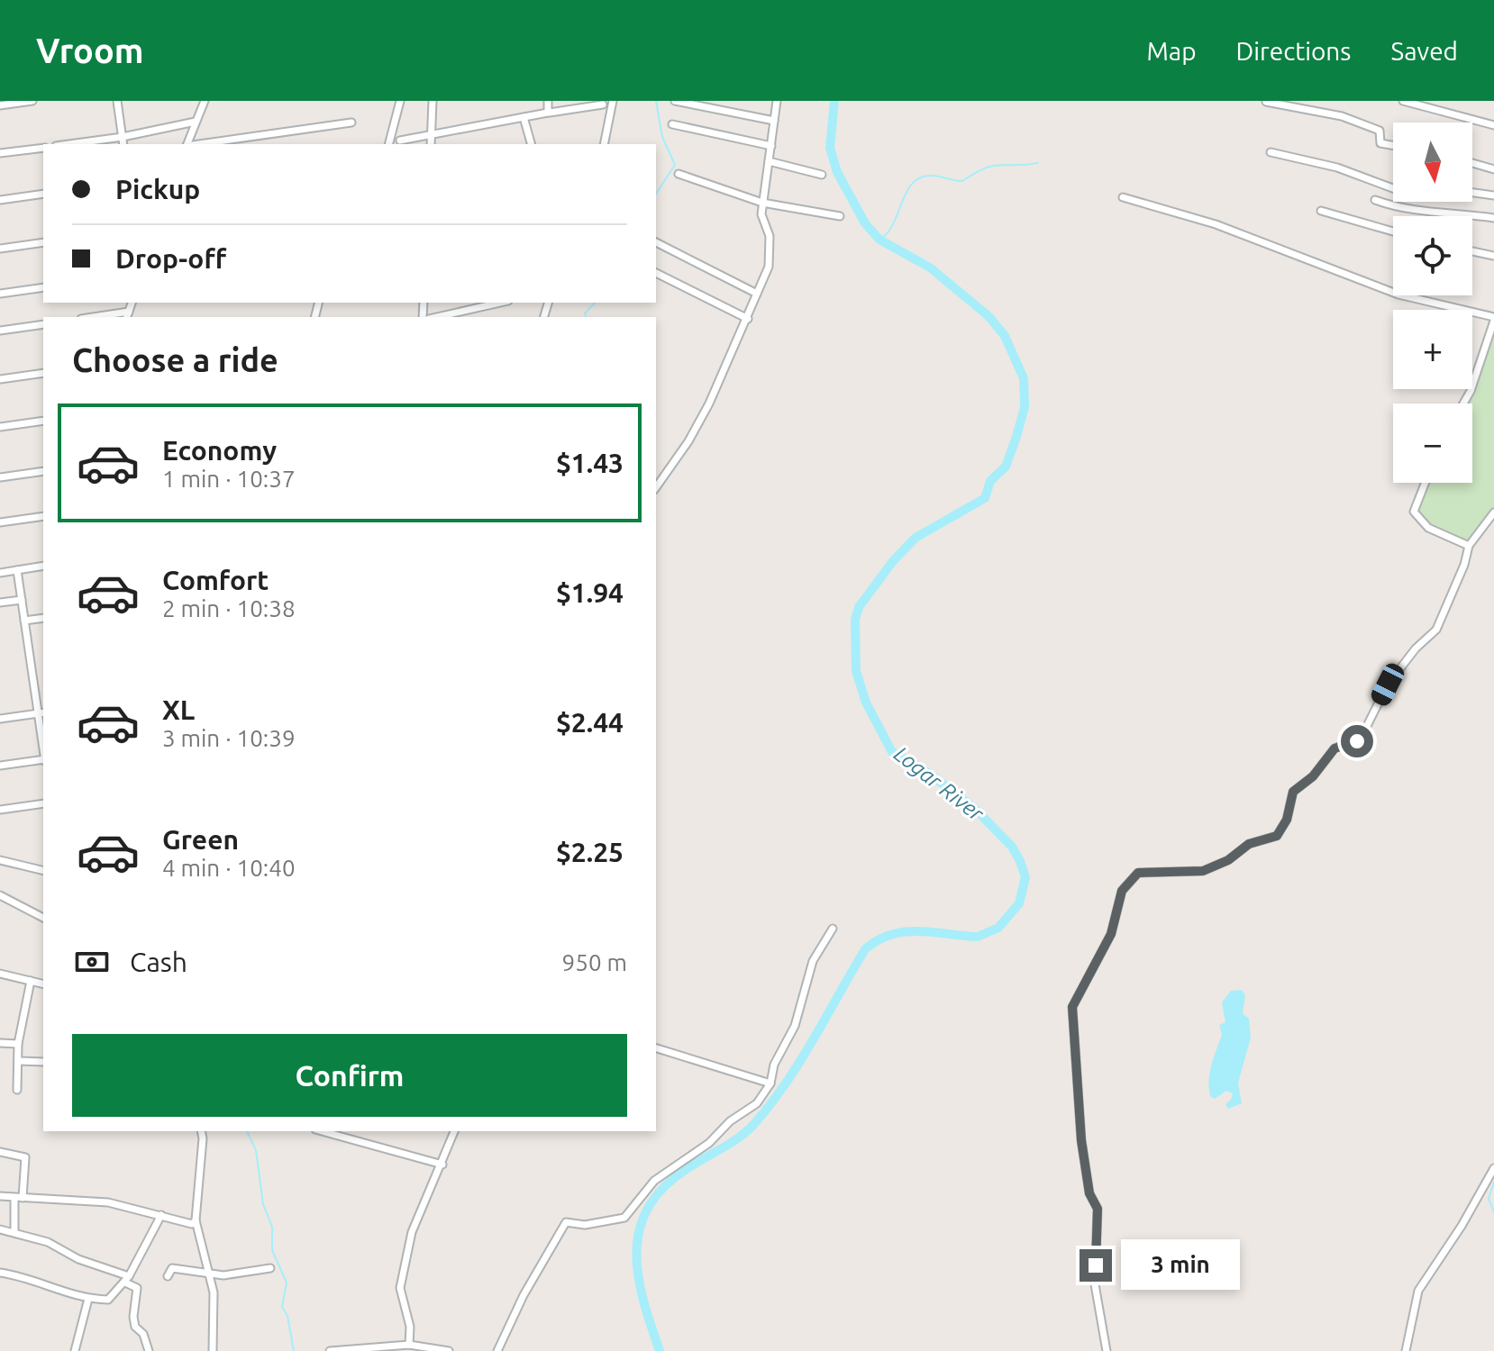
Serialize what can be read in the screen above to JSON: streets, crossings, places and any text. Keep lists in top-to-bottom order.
{
  "water": ["Logar River"],
  "north": "bottom",
  "page": {
    "header": "Vroom",
    "nav": ["Map", "Directions", "Saved"],
    "map_buttons": ["+", "−"],
    "banner": ["Pickup", "Drop-off"],
    "heading": "Choose a ride",
    "list": [
      {
        "name": "Economy",
        "note": "1 min · 10:37",
        "value": "$1.43"
      },
      {
        "name": "Comfort",
        "note": "2 min · 10:38",
        "value": "$1.94"
      },
      {
        "name": "XL",
        "note": "3 min · 10:39",
        "value": "$2.44"
      },
      {
        "name": "Green",
        "note": "4 min · 10:40",
        "value": "$2.25"
      }
    ],
    "pay": ["Cash", "950 m"],
    "buttons": "Confirm",
    "bubble": "3 min"
  }
}
